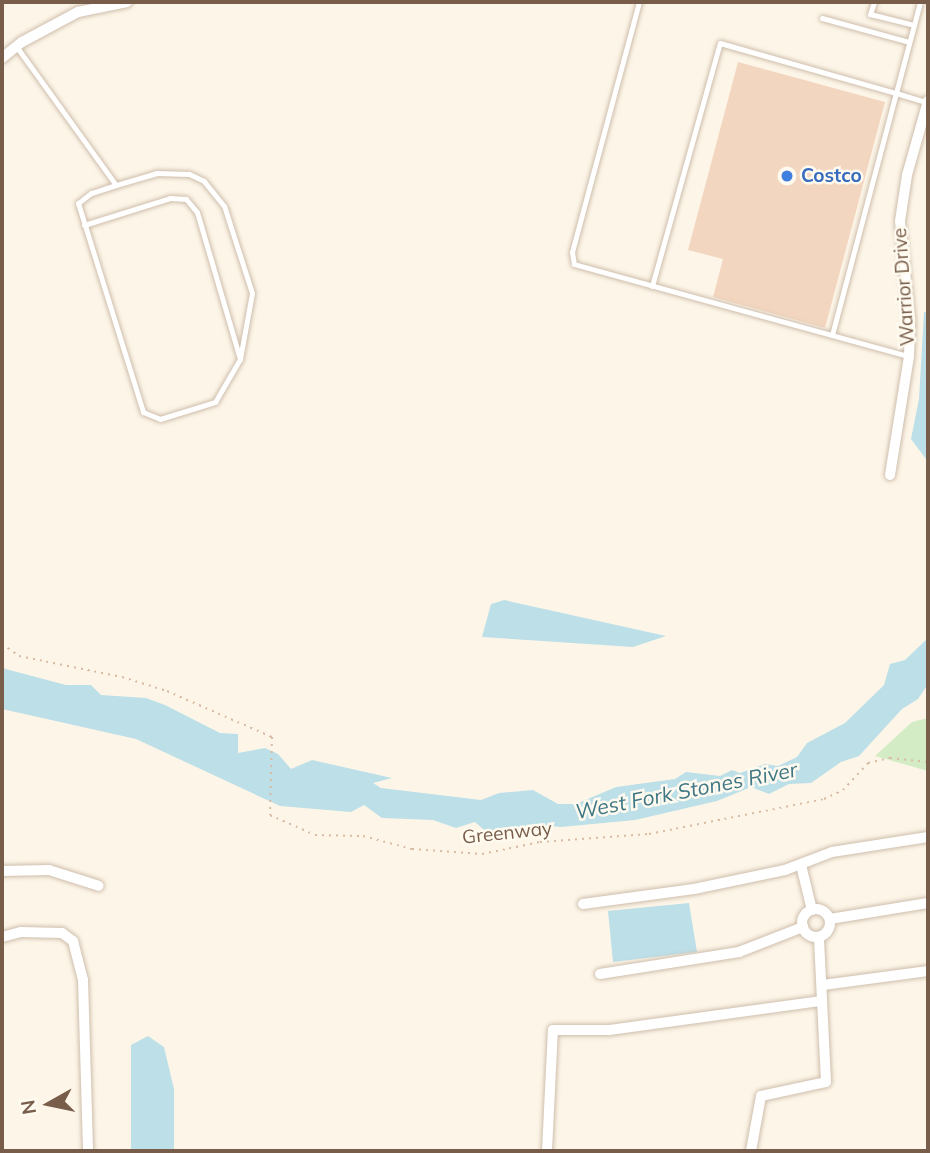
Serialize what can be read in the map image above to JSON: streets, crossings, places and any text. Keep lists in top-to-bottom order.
{
  "streets": {
    "street": ["Warrior Drive"],
    "path": ["Greenway"]
  },
  "water": ["West Fork Stones River"],
  "places": ["Costco"],
  "north": "left"
}
